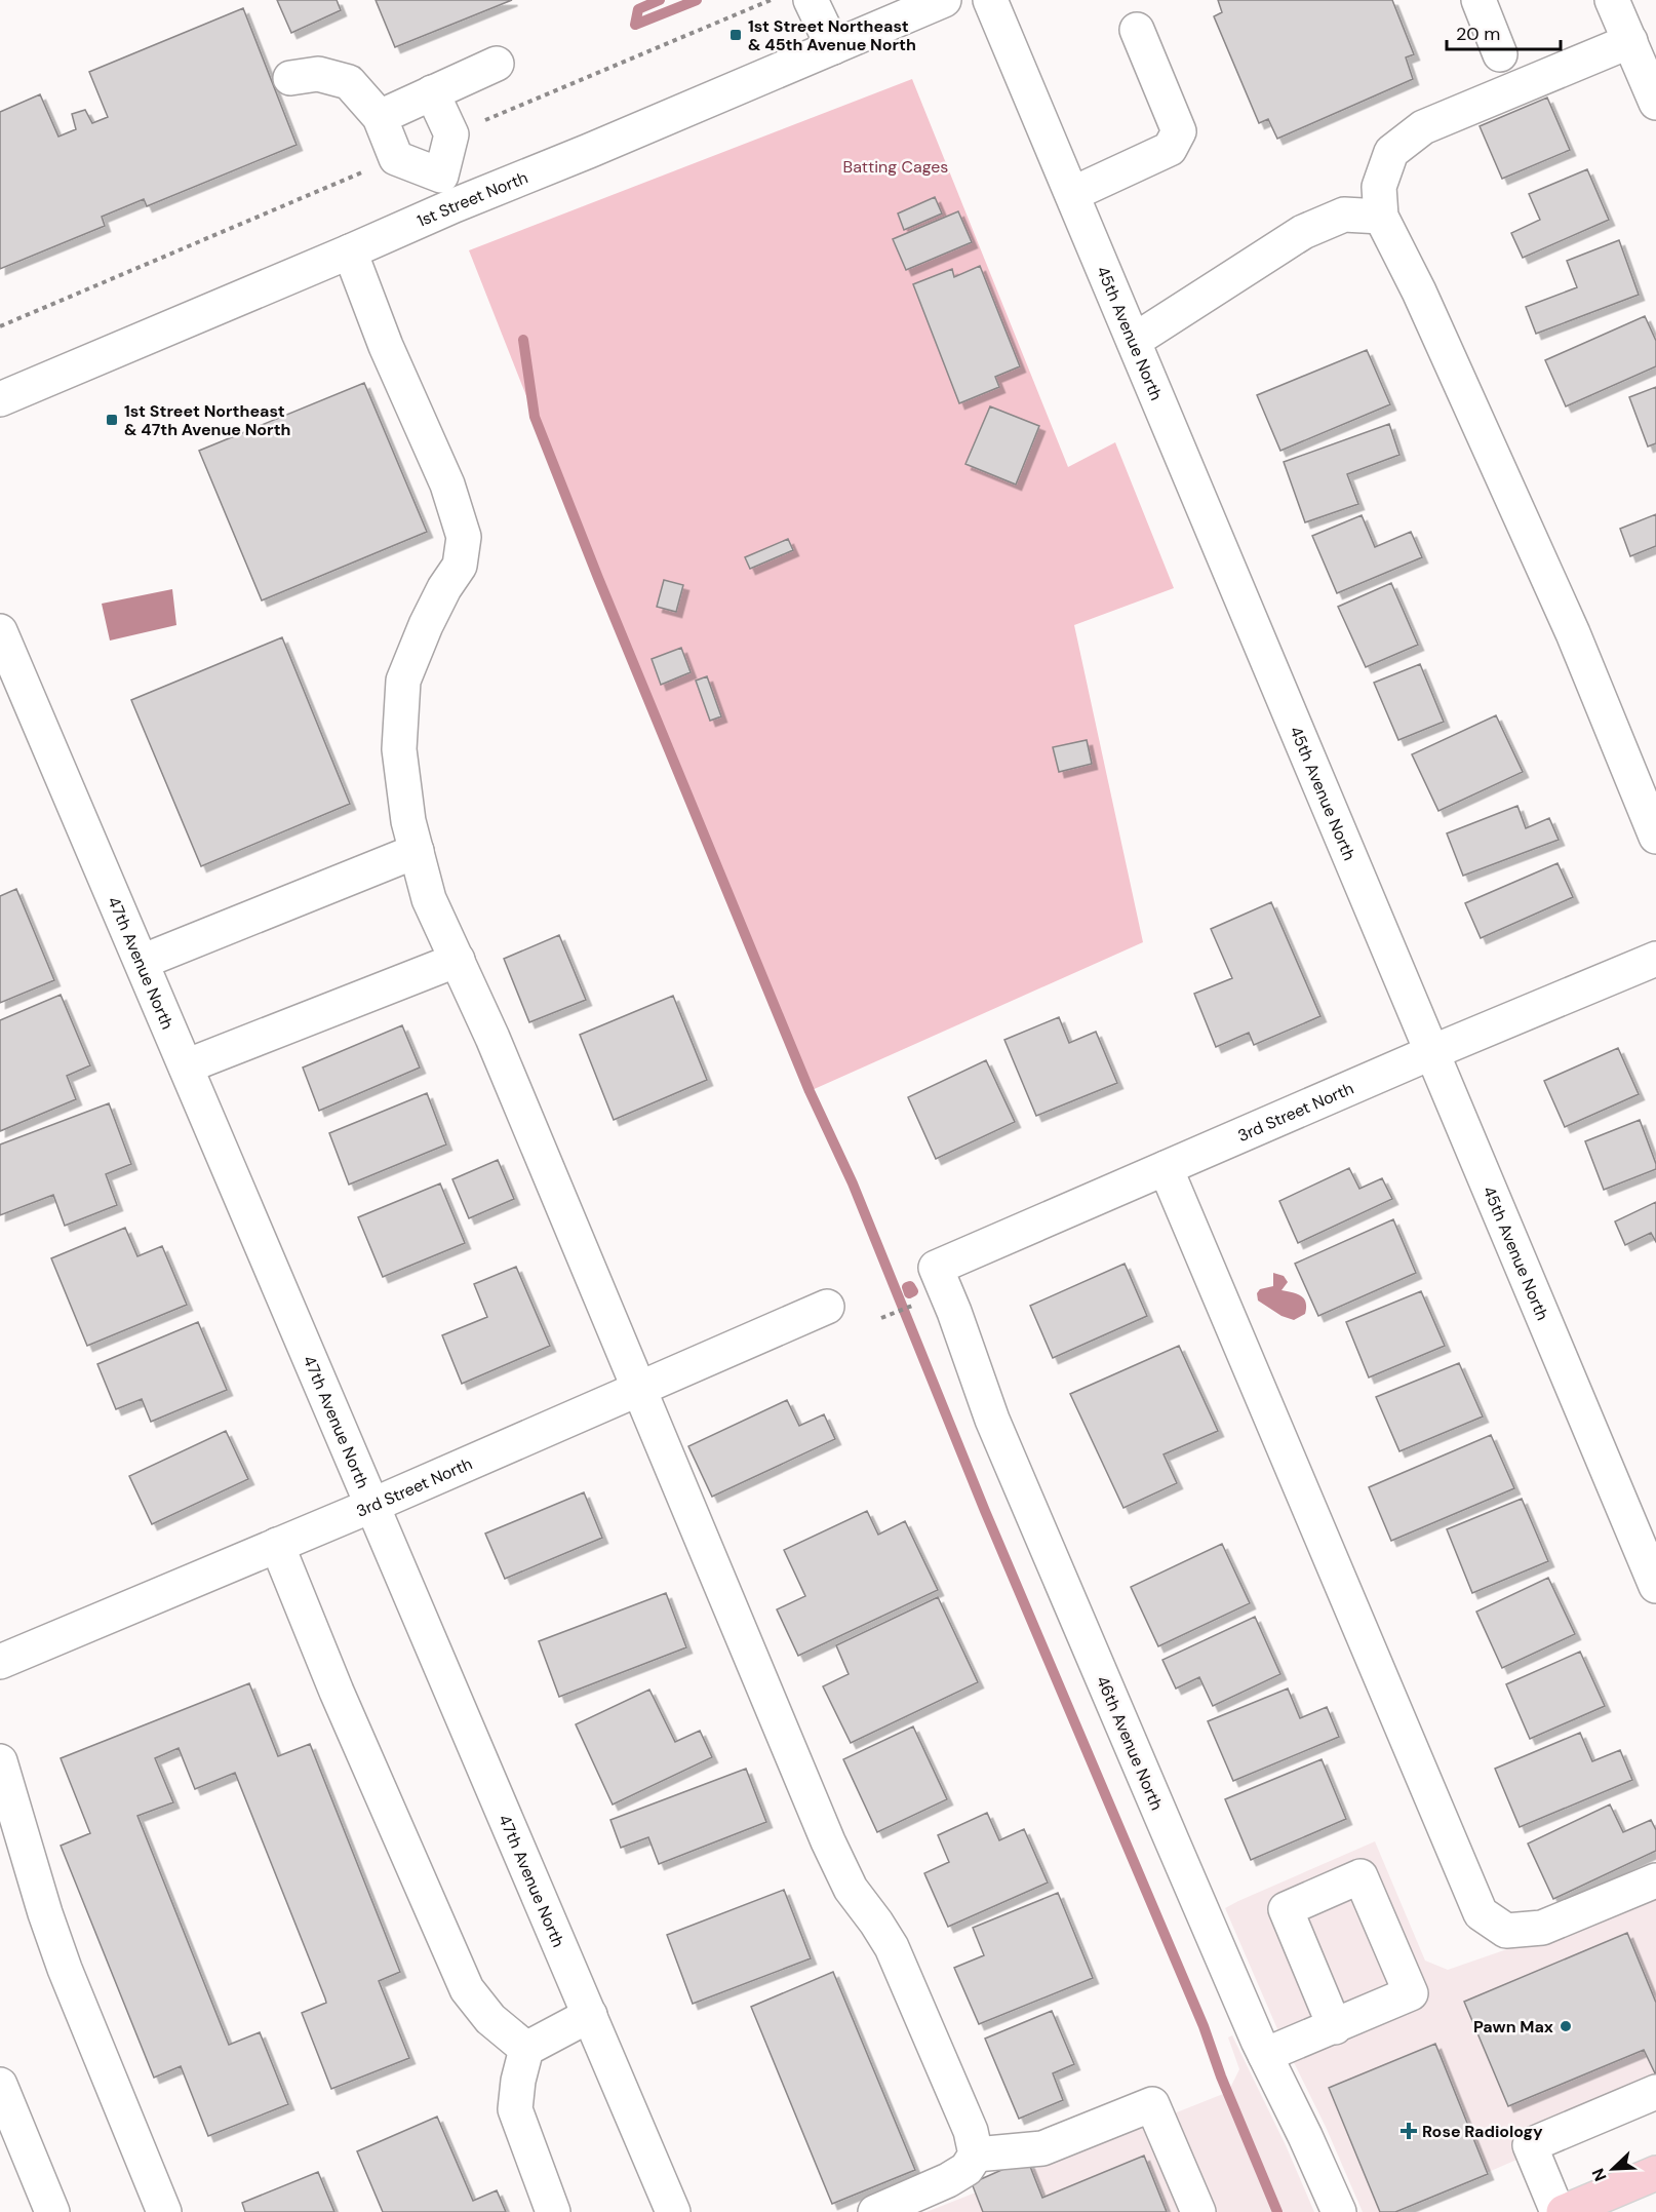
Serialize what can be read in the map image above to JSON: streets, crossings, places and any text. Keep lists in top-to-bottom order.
{
  "streets": {
    "street": [
      "1st Street North",
      "45th Avenue North",
      "47th Avenue North",
      "3rd Street North",
      "46th Avenue North"
    ]
  },
  "crossings": [
    ["45th Avenue North", "3rd Street North"],
    ["47th Avenue North", "3rd Street North"],
    ["3rd Street North", "46th Avenue North"]
  ],
  "parks": ["Batting Cages"],
  "places": {
    "transit": ["1st Street Northeast & 45th Avenue North", "1st Street Northeast & 47th Avenue North"],
    "other": ["Pawn Max"],
    "health": ["Rose Radiology"]
  },
  "scale_bar": "20 m",
  "north": "bottom left"
}
